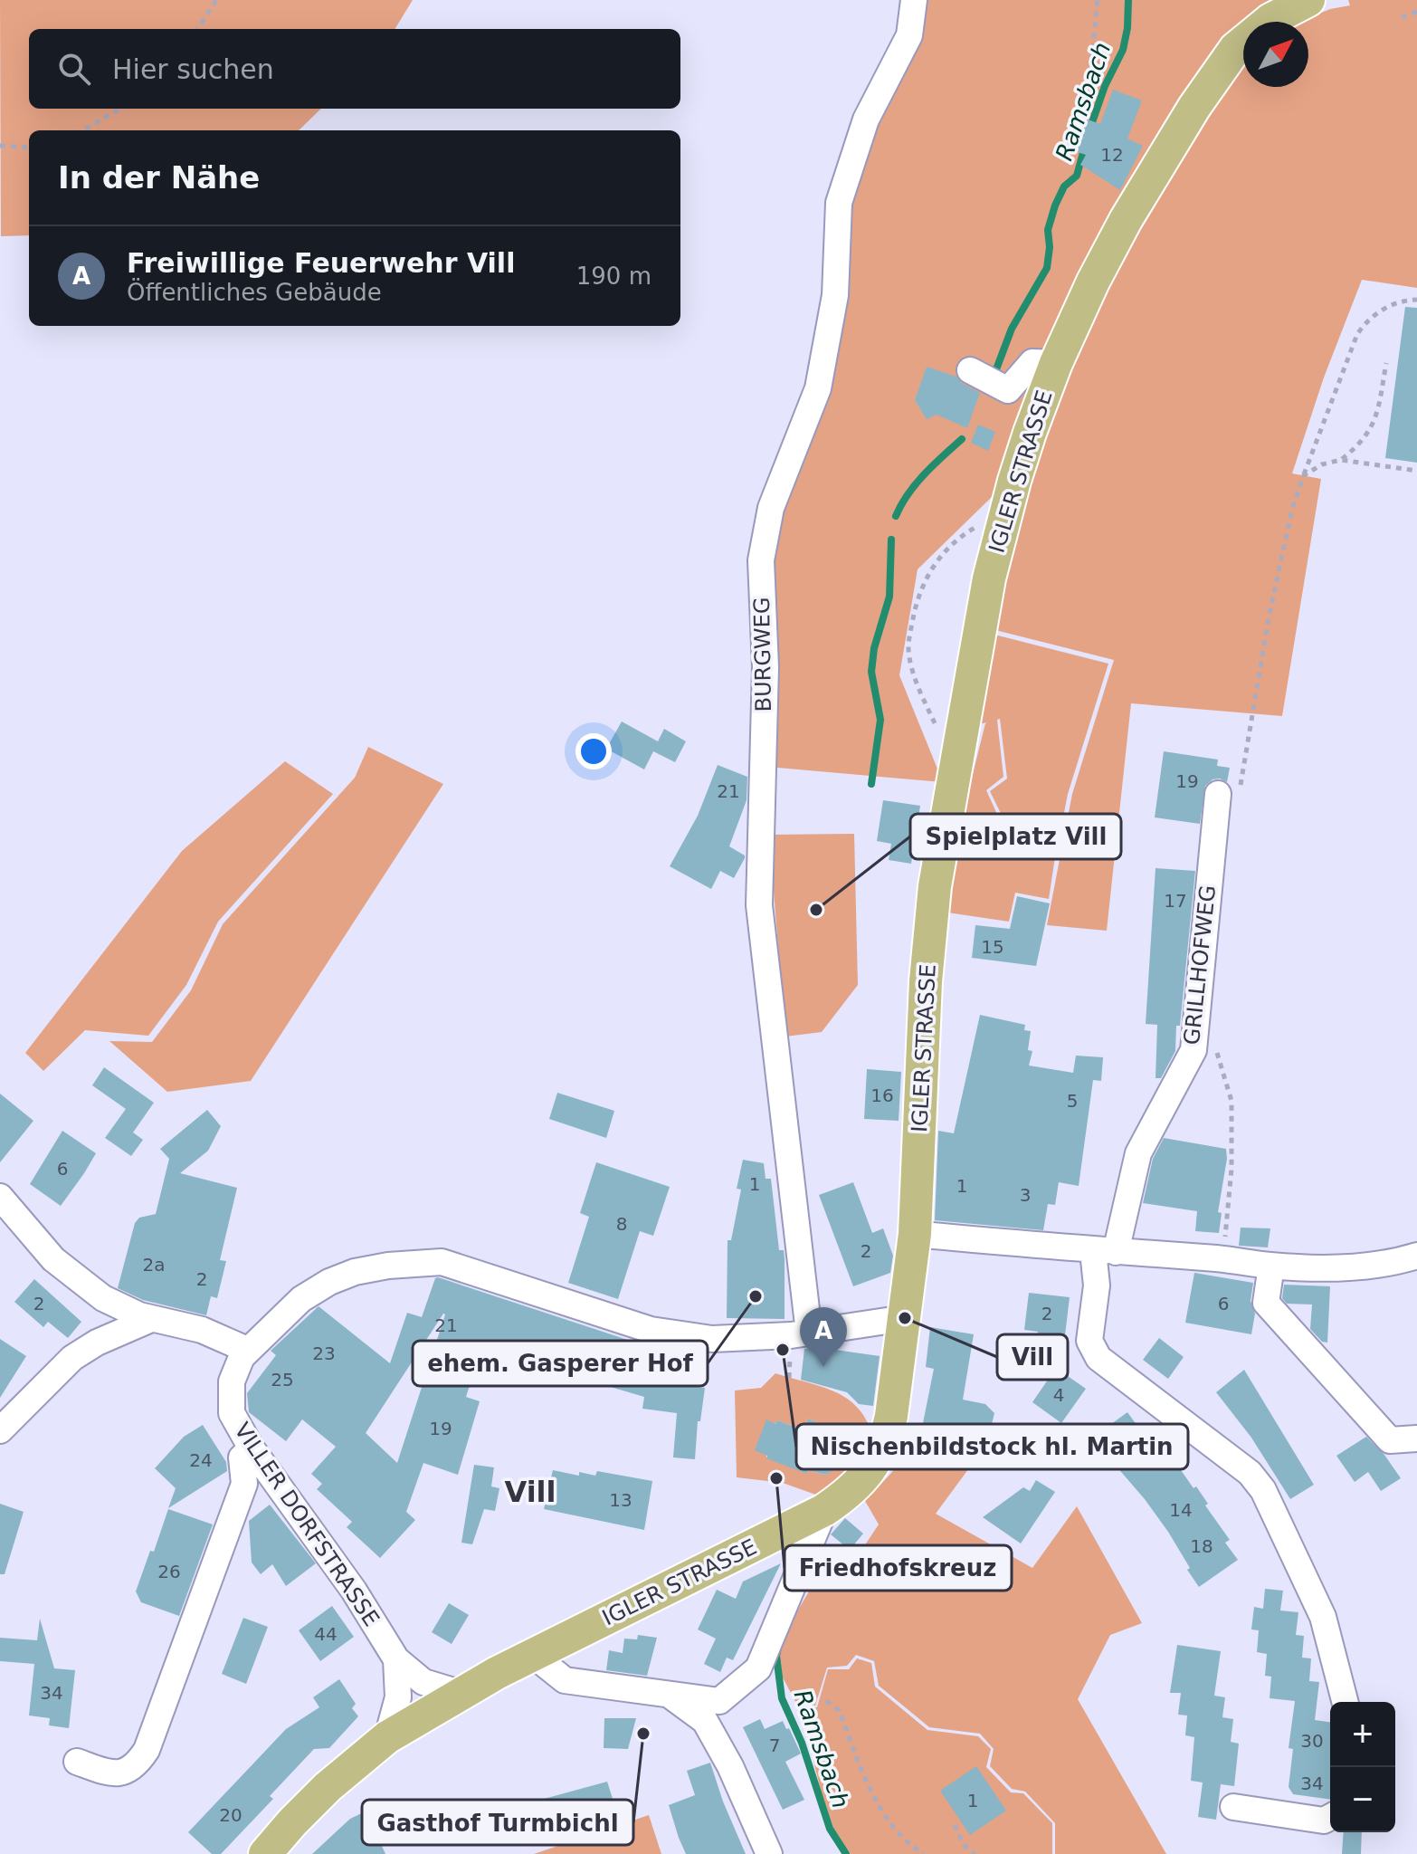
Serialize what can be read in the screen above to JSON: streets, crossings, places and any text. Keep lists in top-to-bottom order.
{
  "streets": {
    "main road": ["IGLER STRASSE"],
    "street": ["BURGWEG", "GRILLHOFWEG", "VILLER DORFSTRASSE"]
  },
  "crossings": [
    ["IGLER STRASSE", "VILLER DORFSTRASSE"],
    ["BURGWEG", "VILLER DORFSTRASSE"]
  ],
  "districts": ["Vill"],
  "water": ["Ramsbach"],
  "places": [
    "Spielplatz Vill",
    "ehem. Gasperer Hof",
    "Vill",
    "Nischenbildstock hl. Martin",
    "Friedhofskreuz",
    "Gasthof Turmbichl"
  ],
  "house_numbers": [
    "12",
    "19",
    "21",
    "17",
    "15",
    "16",
    "5",
    "6",
    "1",
    "1",
    "3",
    "8",
    "2",
    "2a",
    "2",
    "2",
    "6",
    "2",
    "21",
    "23",
    "25",
    "4",
    "19",
    "24",
    "13",
    "14",
    "18",
    "26",
    "44",
    "34",
    "30",
    "7",
    "34",
    "1",
    "20"
  ],
  "north": "top right",
  "page": {
    "search": "Hier suchen",
    "heading": "In der Nähe",
    "list": [
      {
        "mark": "A",
        "name": "Freiwillige Feuerwehr Vill",
        "note": "Öffentliches Gebäude",
        "value": "190 m"
      }
    ],
    "pins": "A",
    "map_buttons": ["+", "−"]
  }
}
